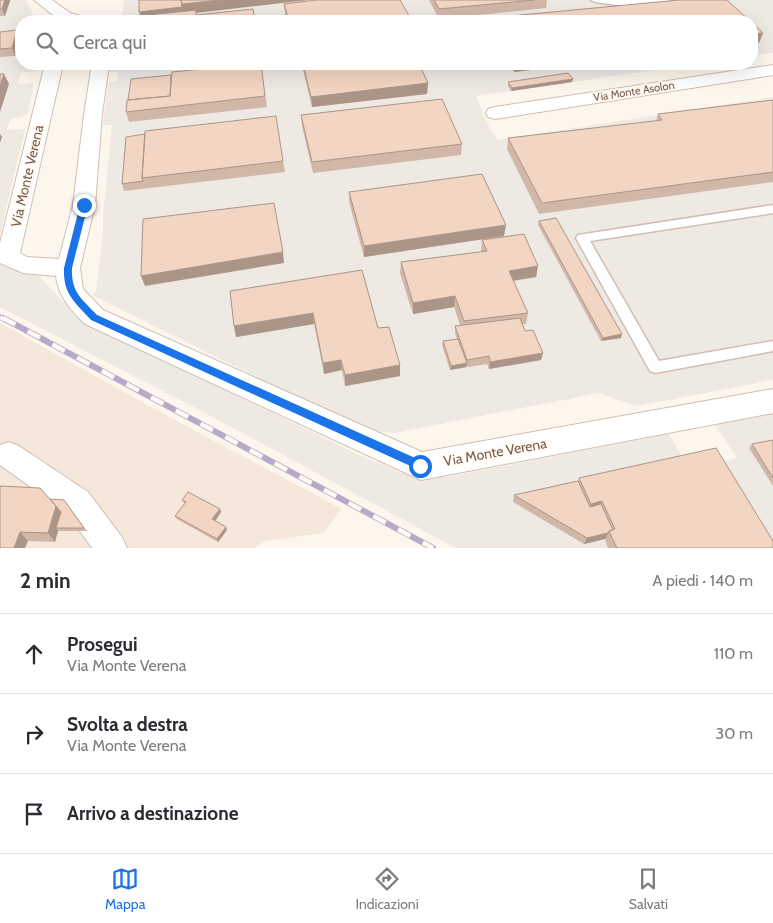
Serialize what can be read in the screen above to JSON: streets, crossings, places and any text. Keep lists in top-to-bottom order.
{
  "streets": {
    "street": ["Via Monte Asolon", "Via Monte Verena"]
  },
  "page": {
    "search": "Cerca qui",
    "heading": ["2 min", "A piedi · 140 m"],
    "list": [
      ["Prosegui", "Via Monte Verena", "110 m"],
      ["Svolta a destra", "Via Monte Verena", "30 m"],
      "Arrivo a destinazione"
    ],
    "nav": ["Mappa", "Indicazioni", "Salvati"]
  }
}
